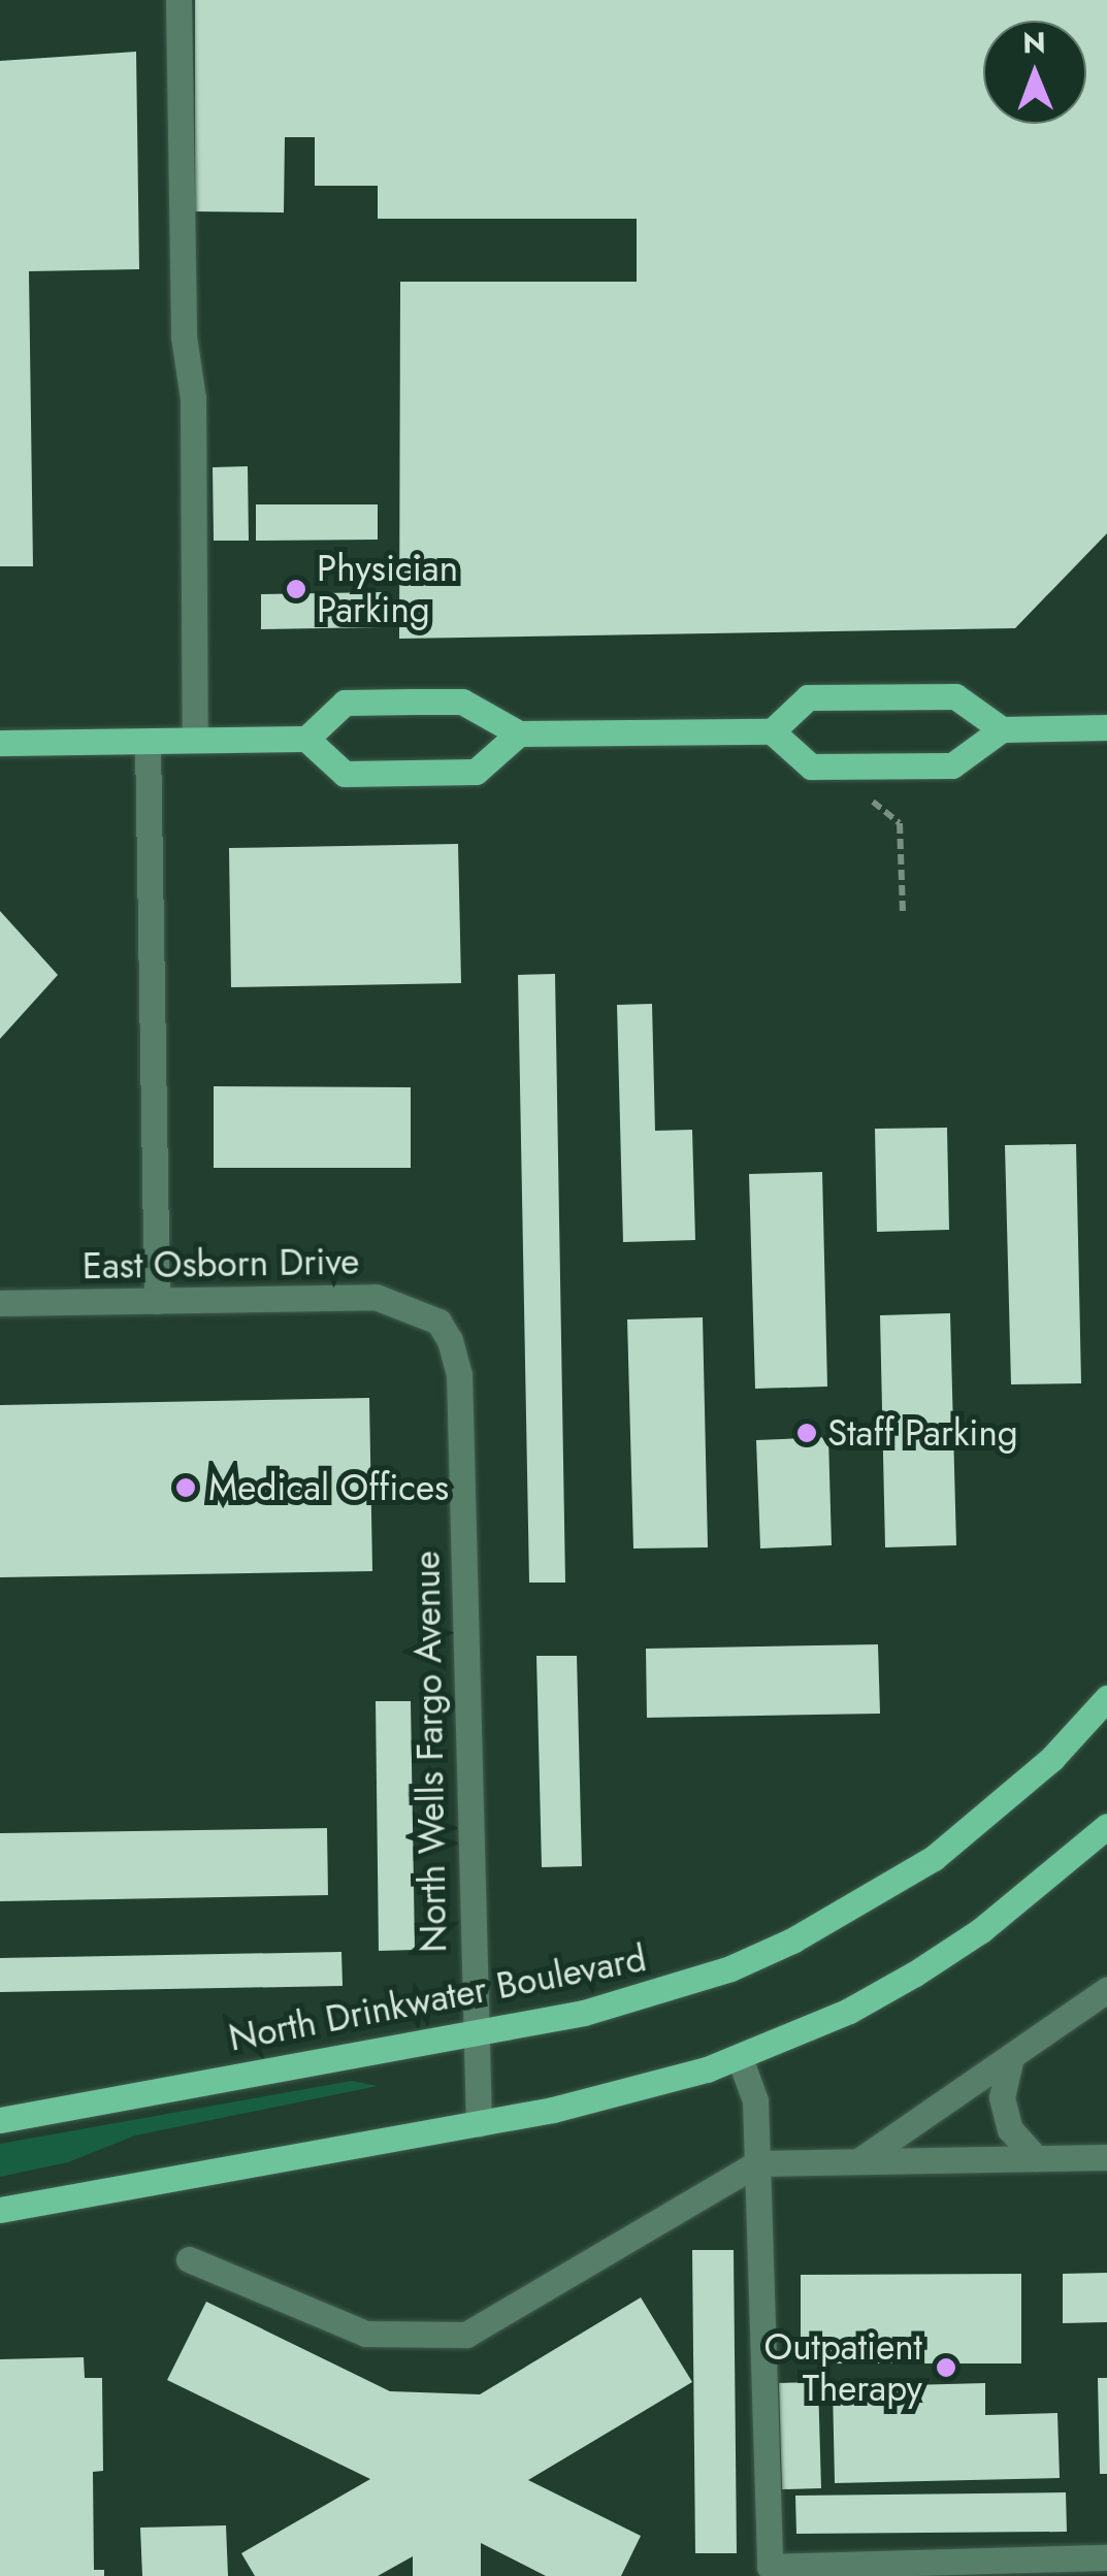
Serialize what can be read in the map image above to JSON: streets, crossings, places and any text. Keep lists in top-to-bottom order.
{
  "streets": {
    "main road": ["North Drinkwater Boulevard"],
    "street": ["East Osborn Drive", "North Wells Fargo Avenue"]
  },
  "crossings": [
    ["East Osborn Drive", "North Wells Fargo Avenue"],
    ["North Wells Fargo Avenue", "North Drinkwater Boulevard"]
  ],
  "places": [
    "Physician Parking",
    "Staff Parking",
    "Medical Offices",
    "Outpatient Therapy"
  ],
  "north": "top"
}
